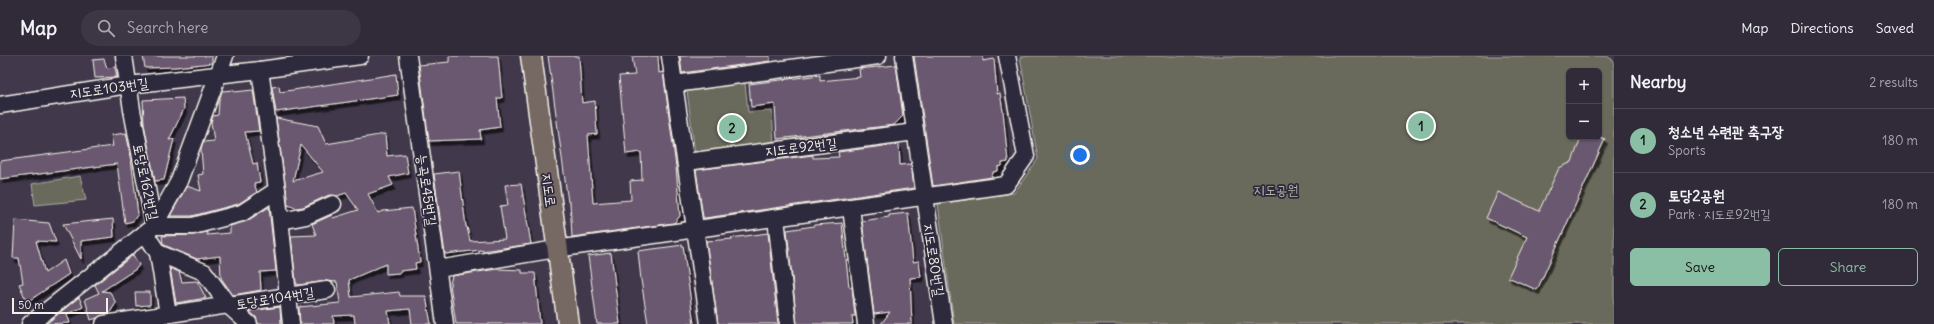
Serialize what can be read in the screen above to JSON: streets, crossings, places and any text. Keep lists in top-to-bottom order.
{
  "streets": {
    "main road": ["지도로"],
    "street": [
      "지도로103번길",
      "지도로92번길",
      "토당로162번길",
      "능곡로45번길",
      "지도로80번길",
      "토당로104번길"
    ]
  },
  "crossings": [
    ["지도로103번길", "토당로162번길"],
    ["토당로162번길", "토당로104번길"]
  ],
  "parks": ["지도공원"],
  "scale_bar": "50 m",
  "page": {
    "header": "Map",
    "search": "Search here",
    "nav": ["Map", "Directions", "Saved"],
    "heading": ["Nearby", "2 results"],
    "map_buttons": ["+", "−"],
    "list": [
      {
        "mark": "1",
        "name": "청소년 수련관 축구장",
        "note": "Sports",
        "value": "180 m"
      },
      {
        "mark": "2",
        "name": "토당2공원",
        "note": "Park · 지도로92번길",
        "value": "180 m"
      }
    ],
    "pins": ["1", "2"],
    "buttons": ["Save", "Share"],
    "scale": "50 m"
  }
}
